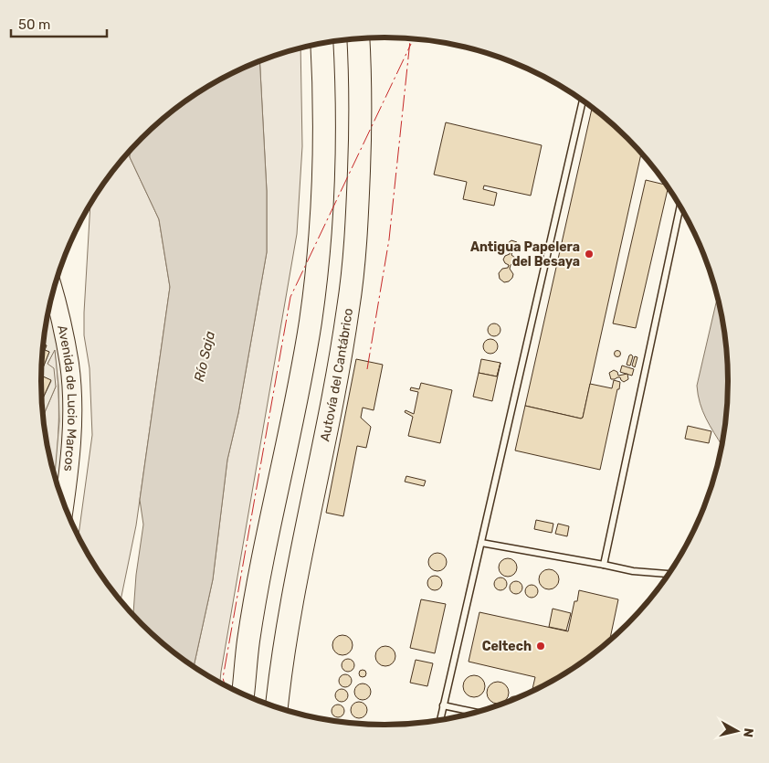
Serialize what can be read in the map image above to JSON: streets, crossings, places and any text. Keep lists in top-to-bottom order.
{
  "streets": {
    "highway": ["Autovía del Cantábrico"],
    "main road": ["Avenida de Lucio Marcos"]
  },
  "water": ["Río Saja"],
  "places": ["Antigua Papelera del Besaya", "Celtech"],
  "scale_bar": "50 m",
  "north": "right"
}
